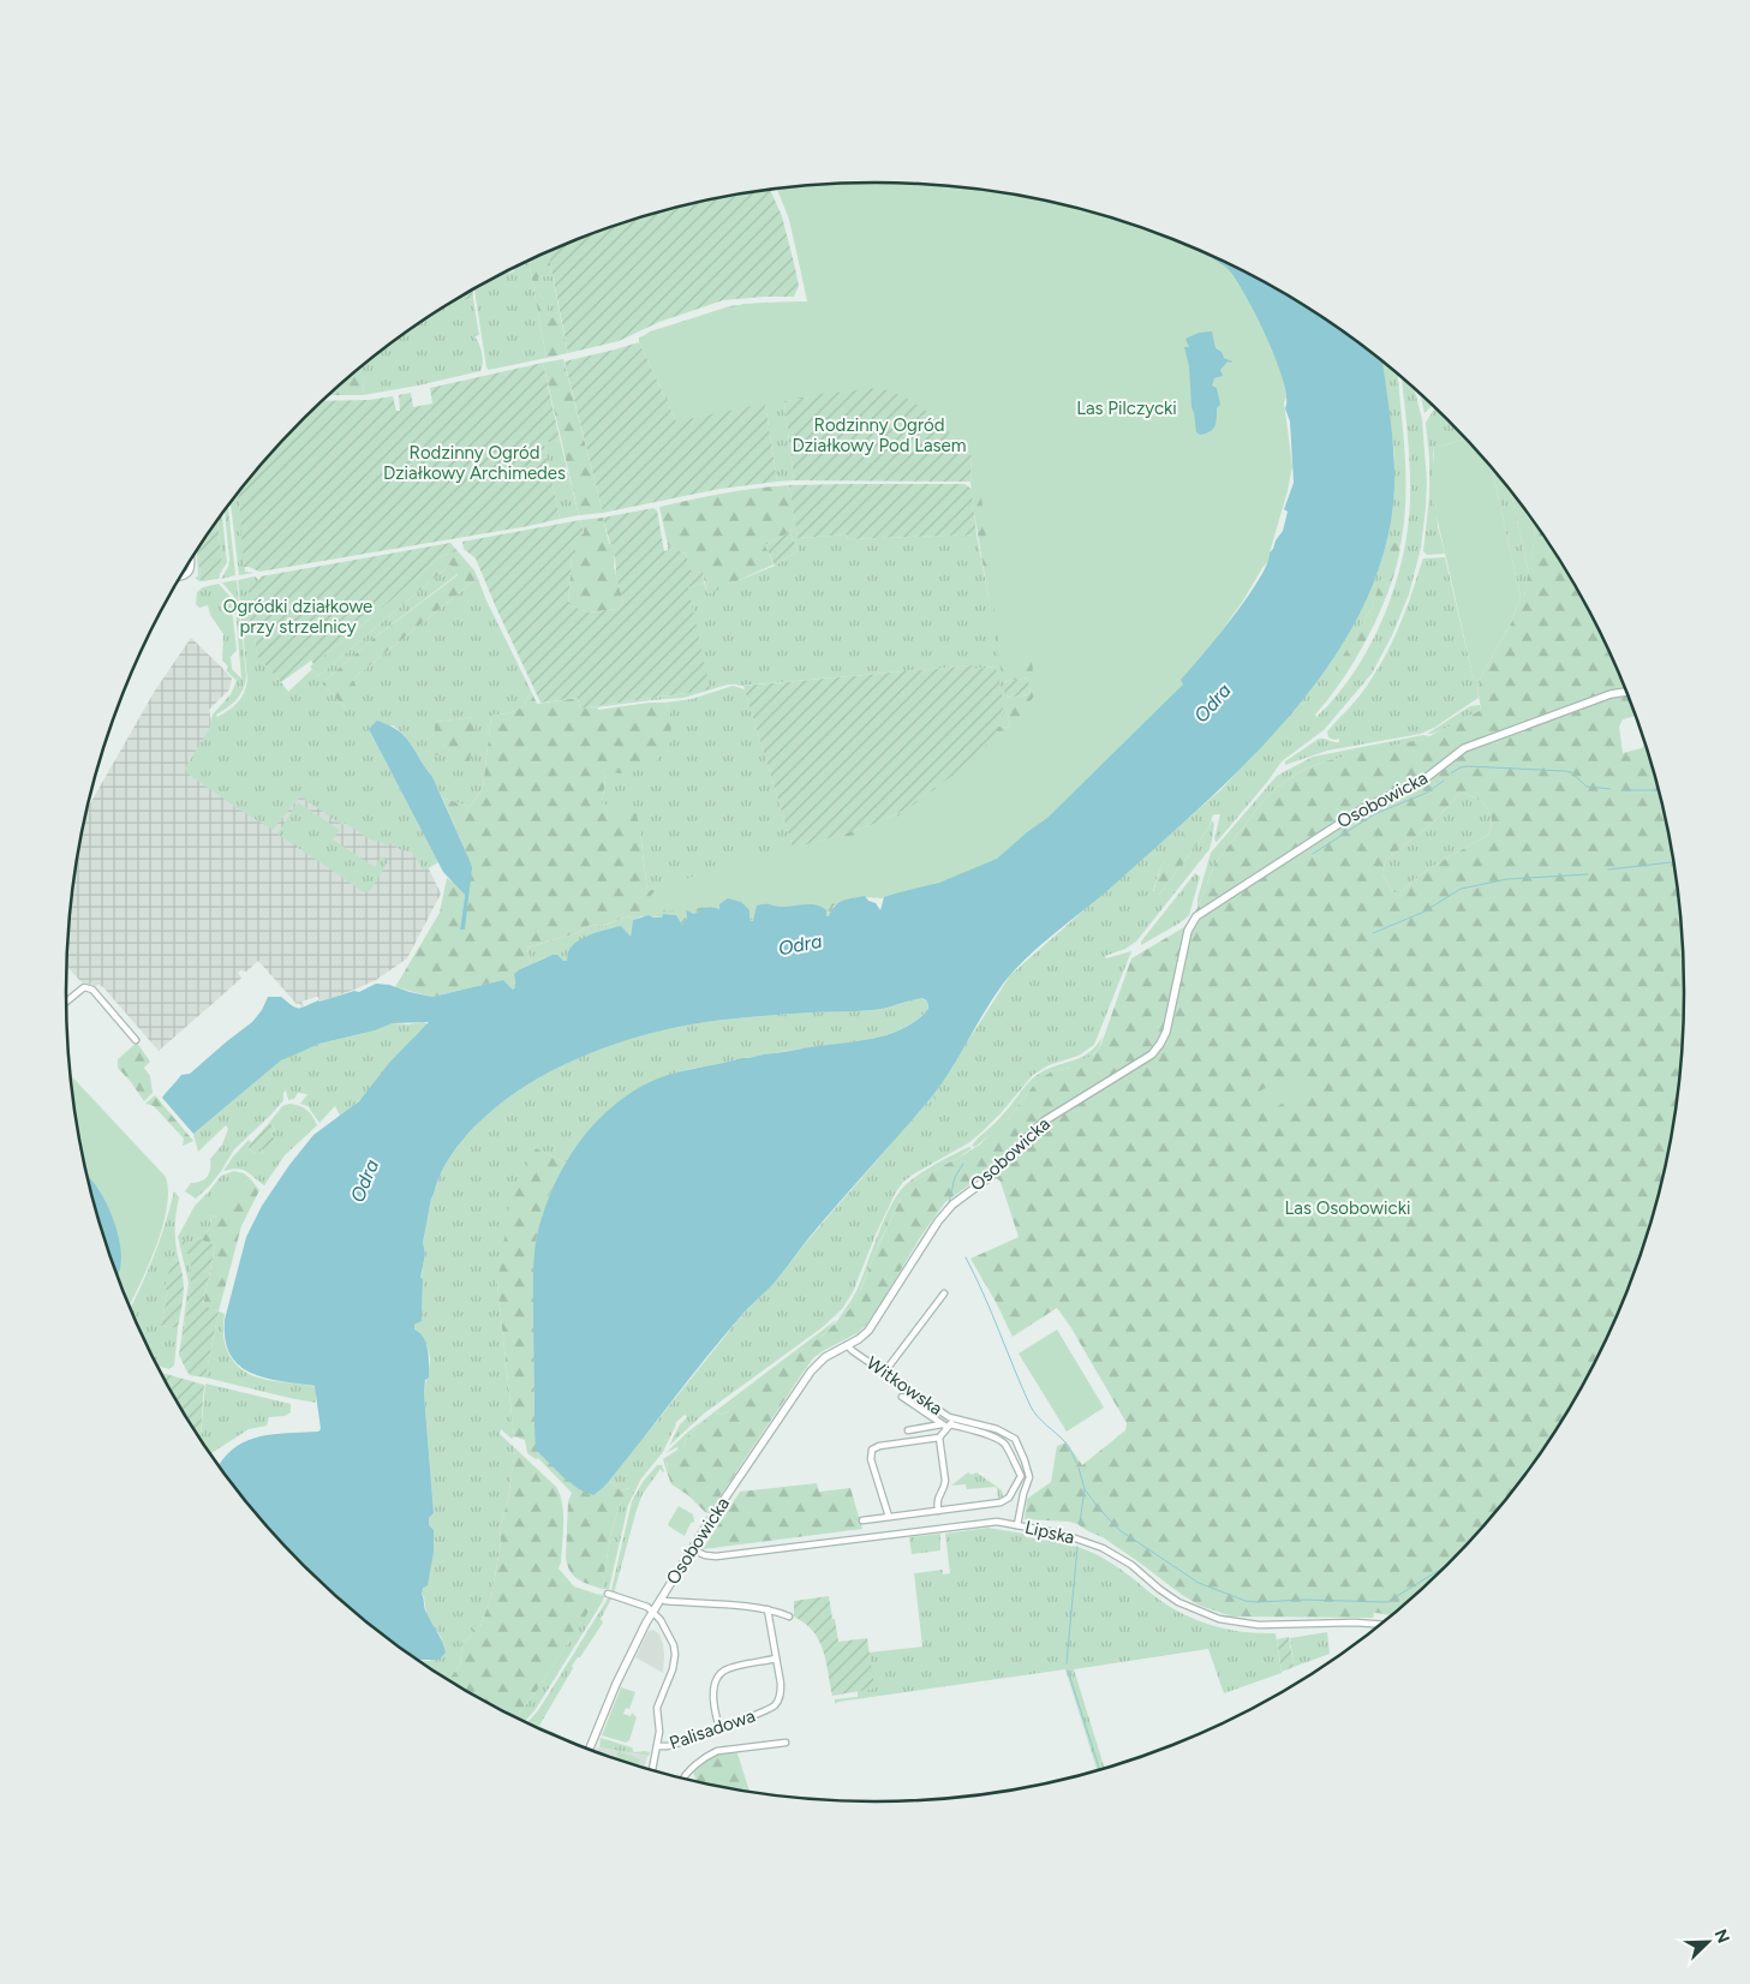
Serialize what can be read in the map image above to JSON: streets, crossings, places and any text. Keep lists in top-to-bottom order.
{
  "streets": {
    "street": [
      "Osobowicka",
      "Witkowska",
      "Lipska",
      "Palisadowa"
    ]
  },
  "crossings": [
    ["Osobowicka", "Witkowska"],
    ["Osobowicka", "Lipska"],
    ["Witkowska", "Lipska"]
  ],
  "water": ["Odra"],
  "parks": [
    "Las Pilczycki",
    "Rodzinny Ogród Działkowy Pod Lasem",
    "Rodzinny Ogród Działkowy Archimedes",
    "Ogródki działkowe przy strzelnicy",
    "Las Osobowicki"
  ],
  "north": "top right"
}
